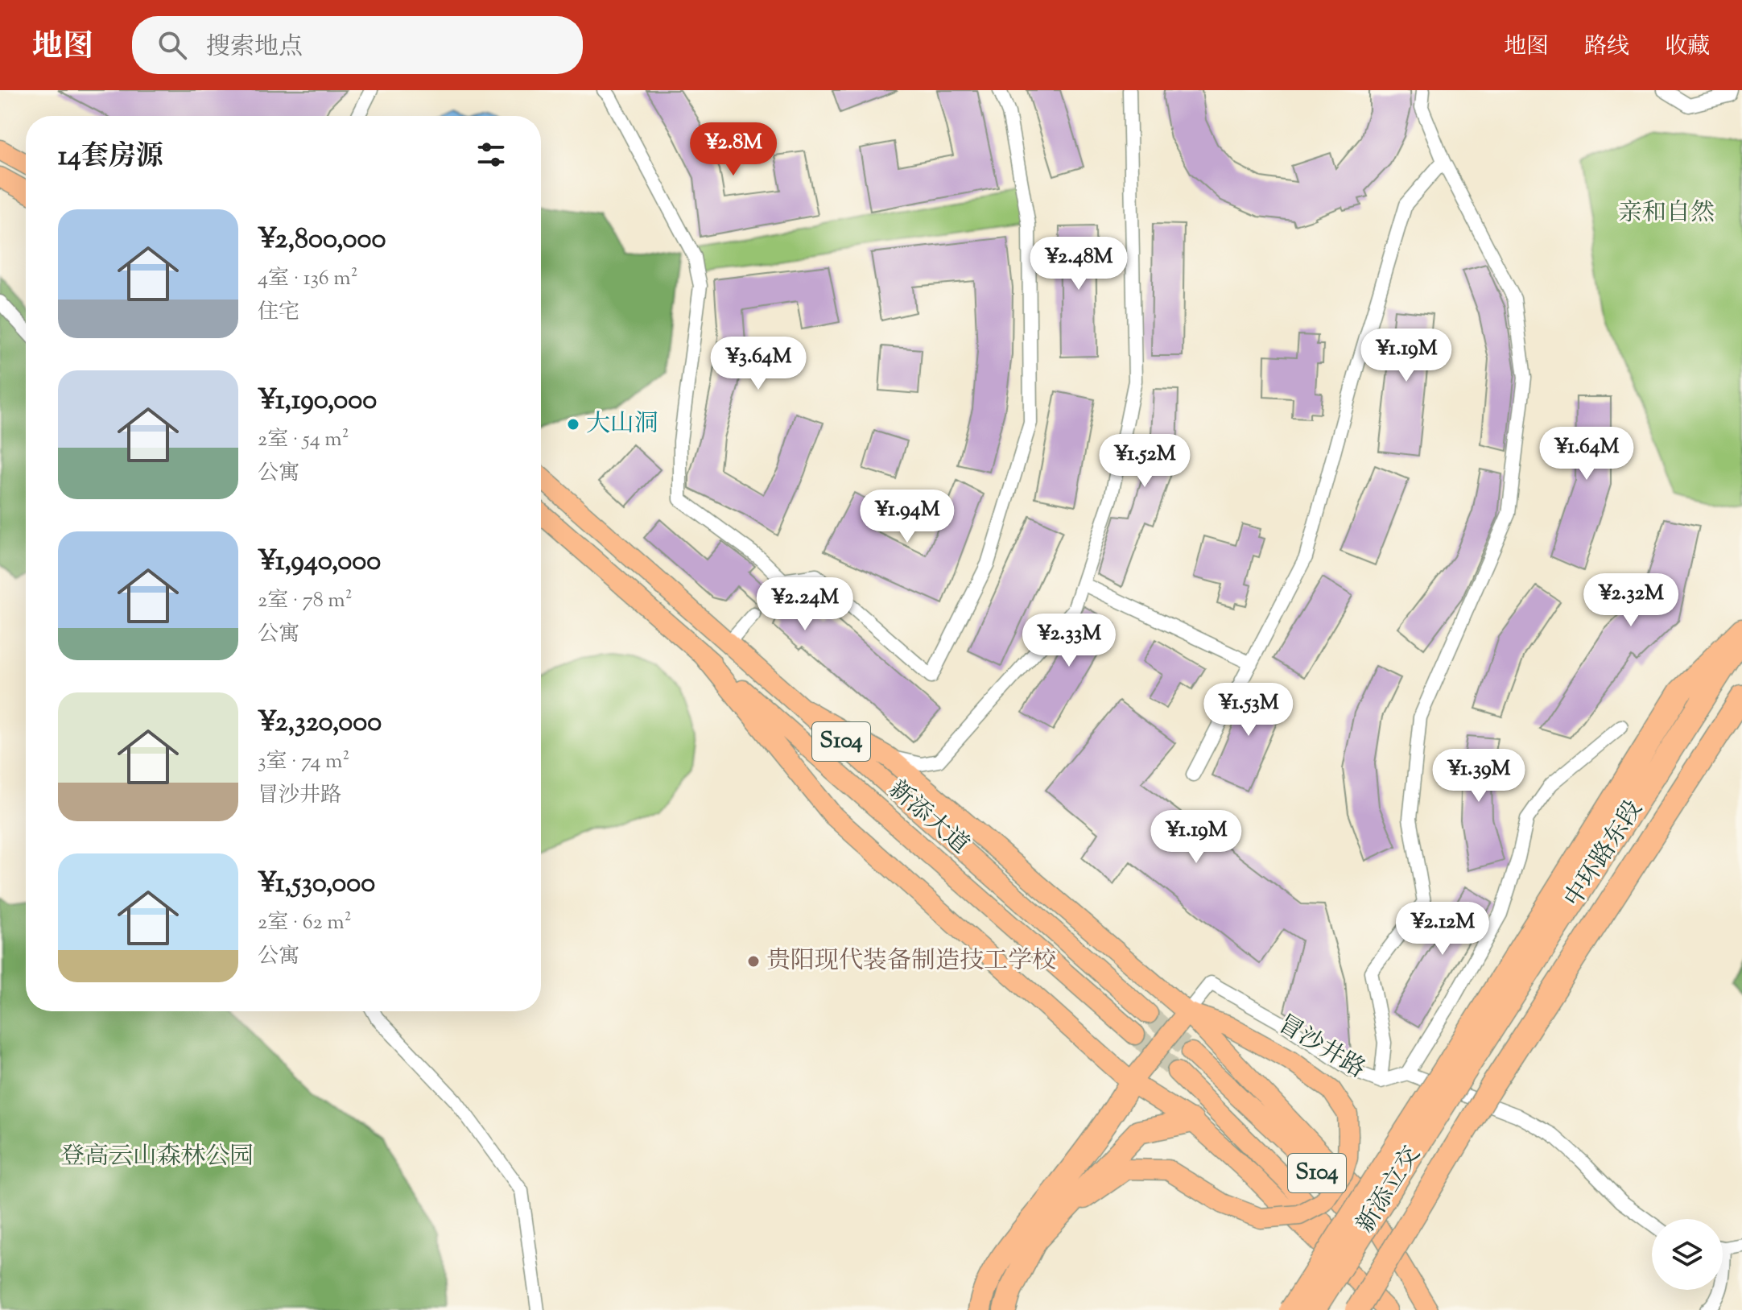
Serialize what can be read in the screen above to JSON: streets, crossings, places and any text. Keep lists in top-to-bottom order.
{
  "streets": {
    "highway": ["中环路东段", "新添立交"],
    "main road": ["S104", "新添大道"],
    "street": ["冒沙井路"]
  },
  "crossings": [
    ["中环路东段", "新添立交"]
  ],
  "parks": ["亲和自然", "登高云山森林公园"],
  "places": ["大山洞", "贵阳现代装备制造技工学校"],
  "page": {
    "header": "地图",
    "search": "搜索地点",
    "nav": ["地图", "路线", "收藏"],
    "heading": "14套房源",
    "price": [
      "¥2.8M",
      "¥2.48M",
      "¥1.19M",
      "¥3.64M",
      "¥1.64M",
      "¥1.52M",
      "¥1.94M",
      "¥2.32M",
      "¥2.24M",
      "¥2.33M",
      "¥1.53M",
      "¥1.39M",
      "¥1.19M",
      "¥2.12M"
    ],
    "list": [
      {
        "name": "¥2,800,000",
        "note": "4室 · 136 m² · 住宅"
      },
      {
        "name": "¥1,190,000",
        "note": "2室 · 54 m² · 公寓"
      },
      {
        "name": "¥1,940,000",
        "note": "2室 · 78 m² · 公寓"
      },
      {
        "name": "¥2,320,000",
        "note": "3室 · 74 m² · 冒沙井路"
      },
      {
        "name": "¥1,530,000",
        "note": "2室 · 62 m² · 公寓"
      }
    ]
  }
}
